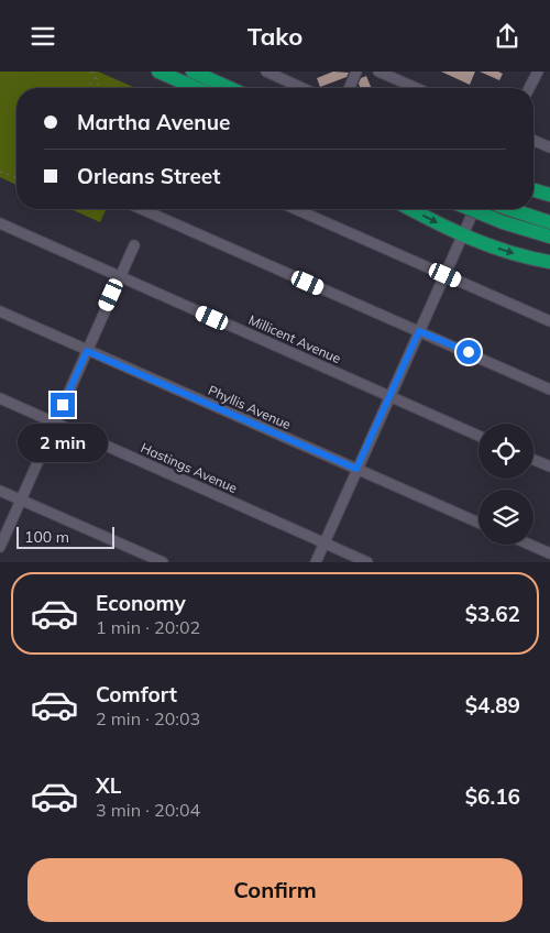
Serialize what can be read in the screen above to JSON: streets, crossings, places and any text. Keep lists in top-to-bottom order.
{
  "streets": {
    "street": ["Millicent Avenue", "Phyllis Avenue", "Hastings Avenue"]
  },
  "scale_bar": "100 m",
  "page": {
    "header": "Tako",
    "banner": ["Martha Avenue", "Orleans Street"],
    "bubble": "2 min",
    "scale": "100 m",
    "list": [
      {
        "name": "Economy",
        "note": "1 min · 20:02",
        "value": "$3.62"
      },
      {
        "name": "Comfort",
        "note": "2 min · 20:03",
        "value": "$4.89"
      },
      {
        "name": "XL",
        "note": "3 min · 20:04",
        "value": "$6.16"
      }
    ],
    "buttons": "Confirm"
  }
}
